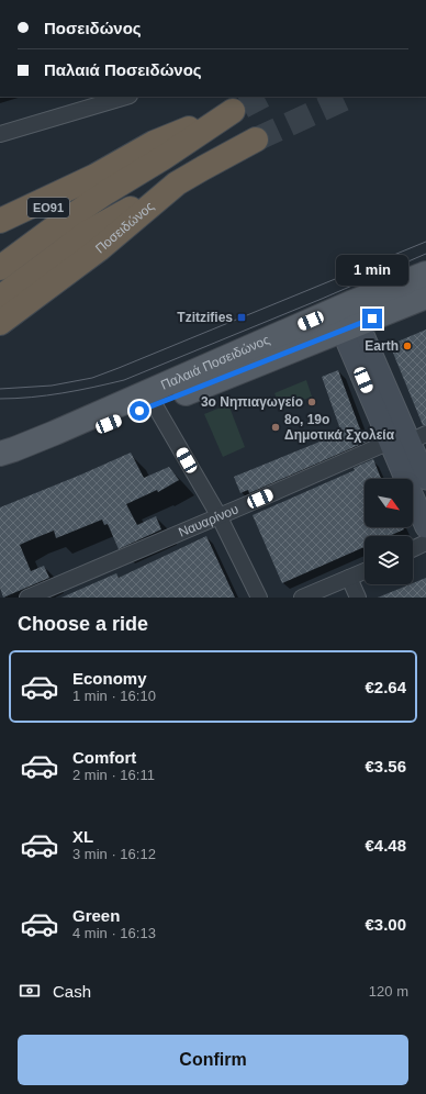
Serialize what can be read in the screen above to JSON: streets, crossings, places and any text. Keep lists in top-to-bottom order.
{
  "streets": {
    "highway": ["ΕΟ91", "Ποσειδώνος"],
    "main road": ["Παλαιά Ποσειδώνος"],
    "street": ["Ναυαρίνου"]
  },
  "places": {
    "transit": ["Tzitzifies"],
    "other": ["Earth", "3ο Νηπιαγωγείο", "8ο, 19ο Δημοτικά Σχολεία"]
  },
  "north": "bottom right",
  "page": {
    "banner": ["Ποσειδώνος", "Παλαιά Ποσειδώνος"],
    "bubble": "1 min",
    "heading": "Choose a ride",
    "list": [
      {
        "name": "Economy",
        "note": "1 min · 16:10",
        "value": "€2.64"
      },
      {
        "name": "Comfort",
        "note": "2 min · 16:11",
        "value": "€3.56"
      },
      {
        "name": "XL",
        "note": "3 min · 16:12",
        "value": "€4.48"
      },
      {
        "name": "Green",
        "note": "4 min · 16:13",
        "value": "€3.00"
      }
    ],
    "pay": ["Cash", "120 m"],
    "buttons": "Confirm"
  }
}
